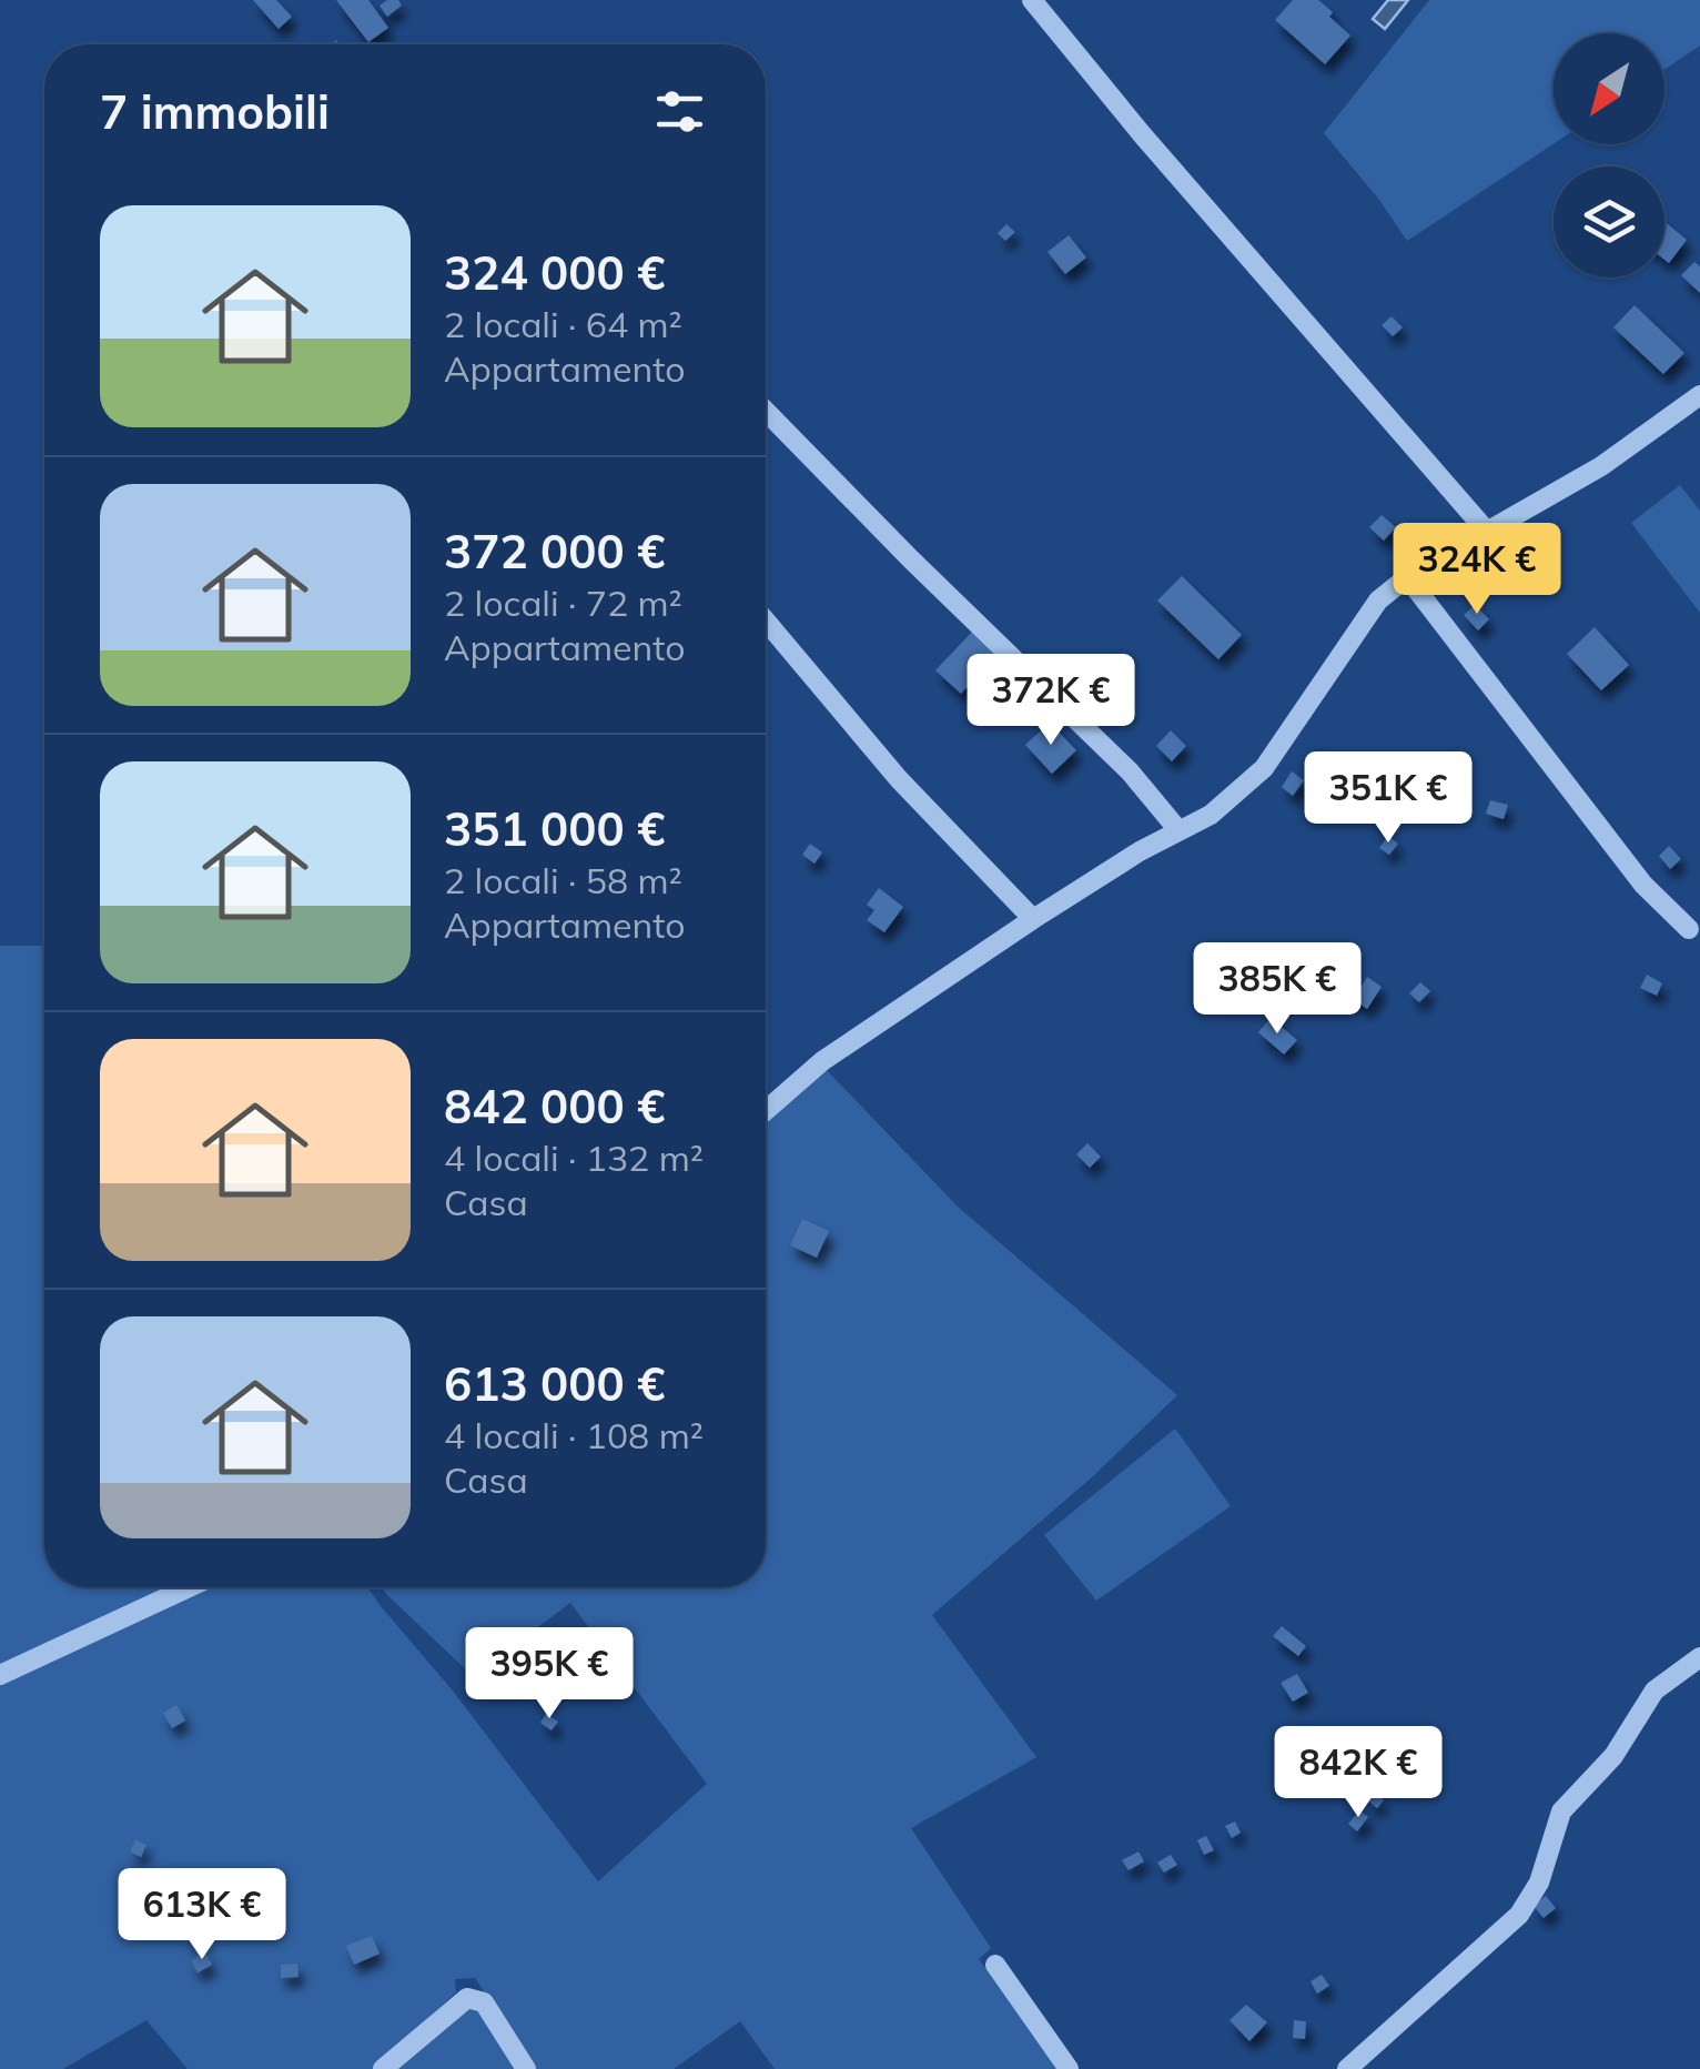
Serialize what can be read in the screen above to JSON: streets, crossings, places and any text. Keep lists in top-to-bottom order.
{
  "north": "bottom left",
  "page": {
    "heading": "7 immobili",
    "list": [
      {
        "name": "324 000 €",
        "note": "2 locali · 64 m² · Appartamento"
      },
      {
        "name": "372 000 €",
        "note": "2 locali · 72 m² · Appartamento"
      },
      {
        "name": "351 000 €",
        "note": "2 locali · 58 m² · Appartamento"
      },
      {
        "name": "842 000 €",
        "note": "4 locali · 132 m² · Casa"
      },
      {
        "name": "613 000 €",
        "note": "4 locali · 108 m² · Casa"
      }
    ],
    "price": [
      "324K €",
      "372K €",
      "351K €",
      "385K €",
      "395K €",
      "842K €",
      "613K €"
    ]
  }
}
